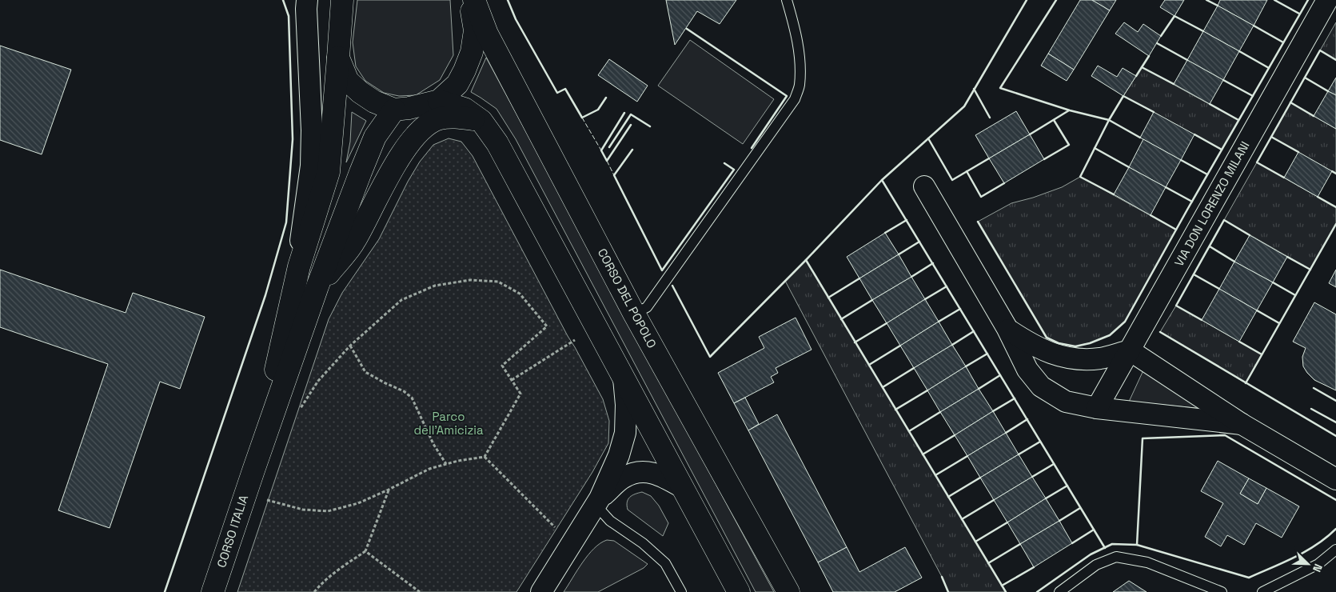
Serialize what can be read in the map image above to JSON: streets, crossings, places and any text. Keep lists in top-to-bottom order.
{
  "streets": {
    "street": ["VIA DON LORENZO MILANI", "CORSO DEL POPOLO", "CORSO ITALIA"]
  },
  "parks": ["Parco dell'Amicizia"],
  "north": "bottom right"
}
